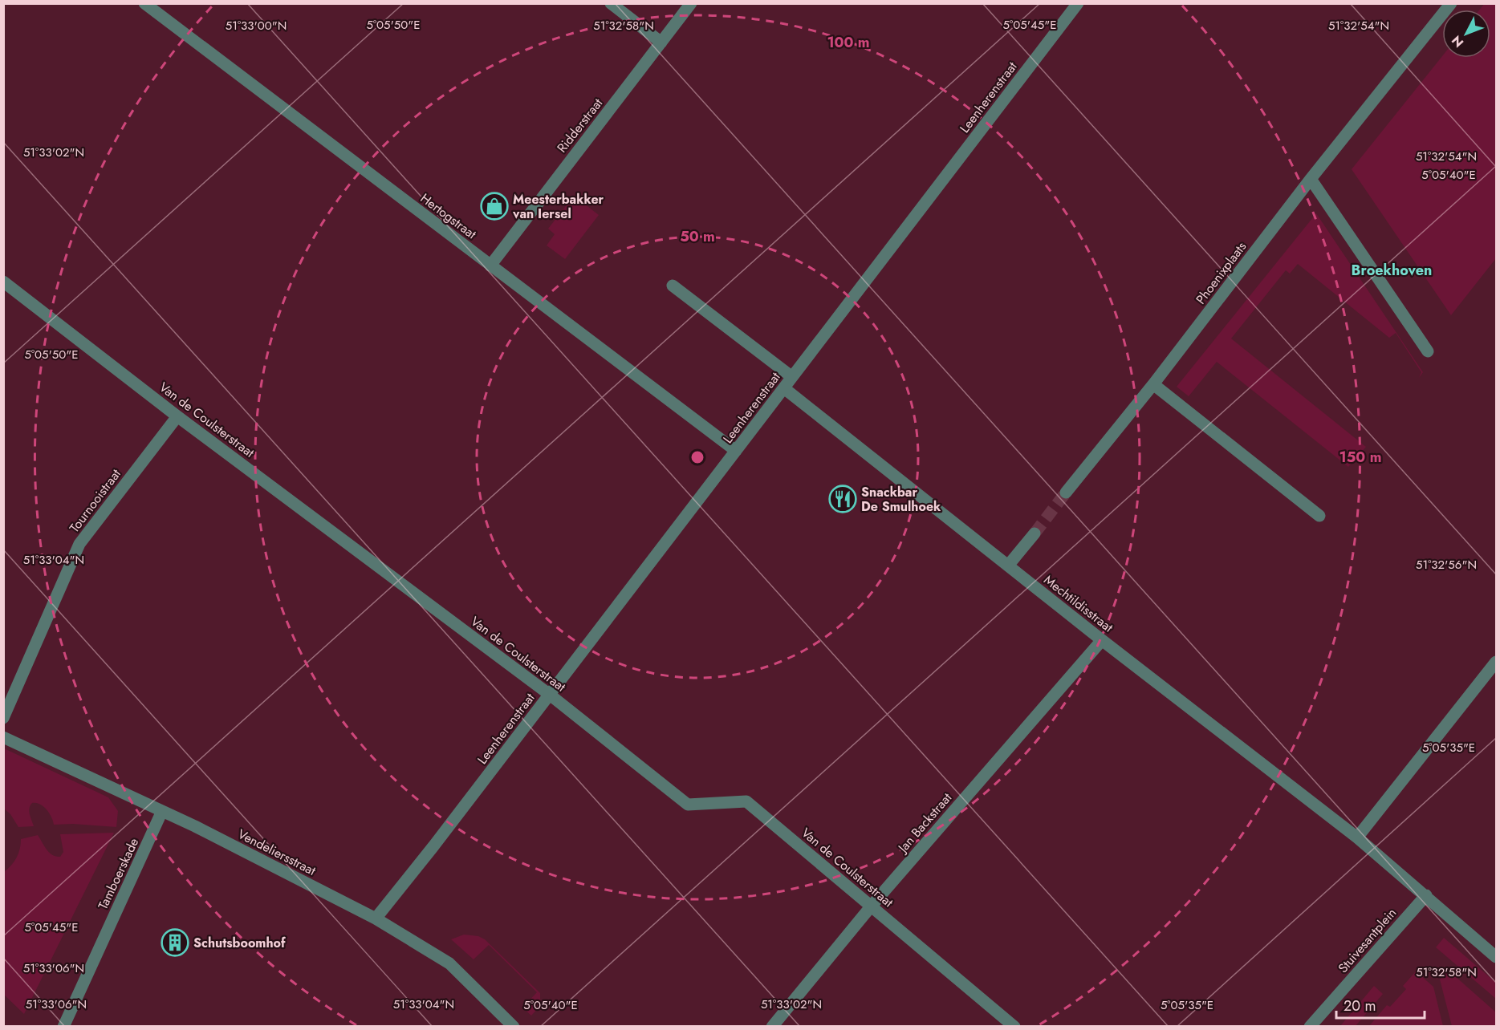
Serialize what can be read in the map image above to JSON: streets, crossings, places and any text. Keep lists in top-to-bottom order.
{
  "streets": {
    "street": [
      "Leenherenstraat",
      "Ridderstraat",
      "Hertogstraat",
      "Phoenixplaats",
      "Van de Coulsterstraat",
      "Tournooistraat",
      "Mechtildisstraat",
      "Jan Backstraat",
      "Vendeliersstraat",
      "Tamboerskade",
      "Stuivesantplein"
    ]
  },
  "crossings": [
    ["Leenherenstraat", "Hertogstraat"],
    ["Leenherenstraat", "Van de Coulsterstraat"],
    ["Leenherenstraat", "Mechtildisstraat"],
    ["Leenherenstraat", "Vendeliersstraat"],
    ["Ridderstraat", "Hertogstraat"],
    ["Van de Coulsterstraat", "Tournooistraat"],
    ["Van de Coulsterstraat", "Jan Backstraat"],
    ["Mechtildisstraat", "Jan Backstraat"],
    ["Vendeliersstraat", "Tamboerskade"]
  ],
  "districts": ["Broekhoven"],
  "places": {
    "shop": ["Meesterbakker van Iersel"],
    "restaurant": ["Snackbar De Smulhoek"],
    "building": ["Schutsboomhof"]
  },
  "scale_bar": "20 m",
  "north": "bottom left",
  "coordinates": [
    "5°05'50\"E",
    "5°05'45\"E",
    "51°33'00\"N",
    "51°32'58\"N",
    "51°32'54\"N",
    "51°33'02\"N",
    "5°05'40\"E",
    "51°33'04\"N",
    "51°32'56\"N",
    "5°05'35\"E",
    "51°33'06\"N"
  ],
  "rings": ["100 m", "50 m", "150 m"]
}
